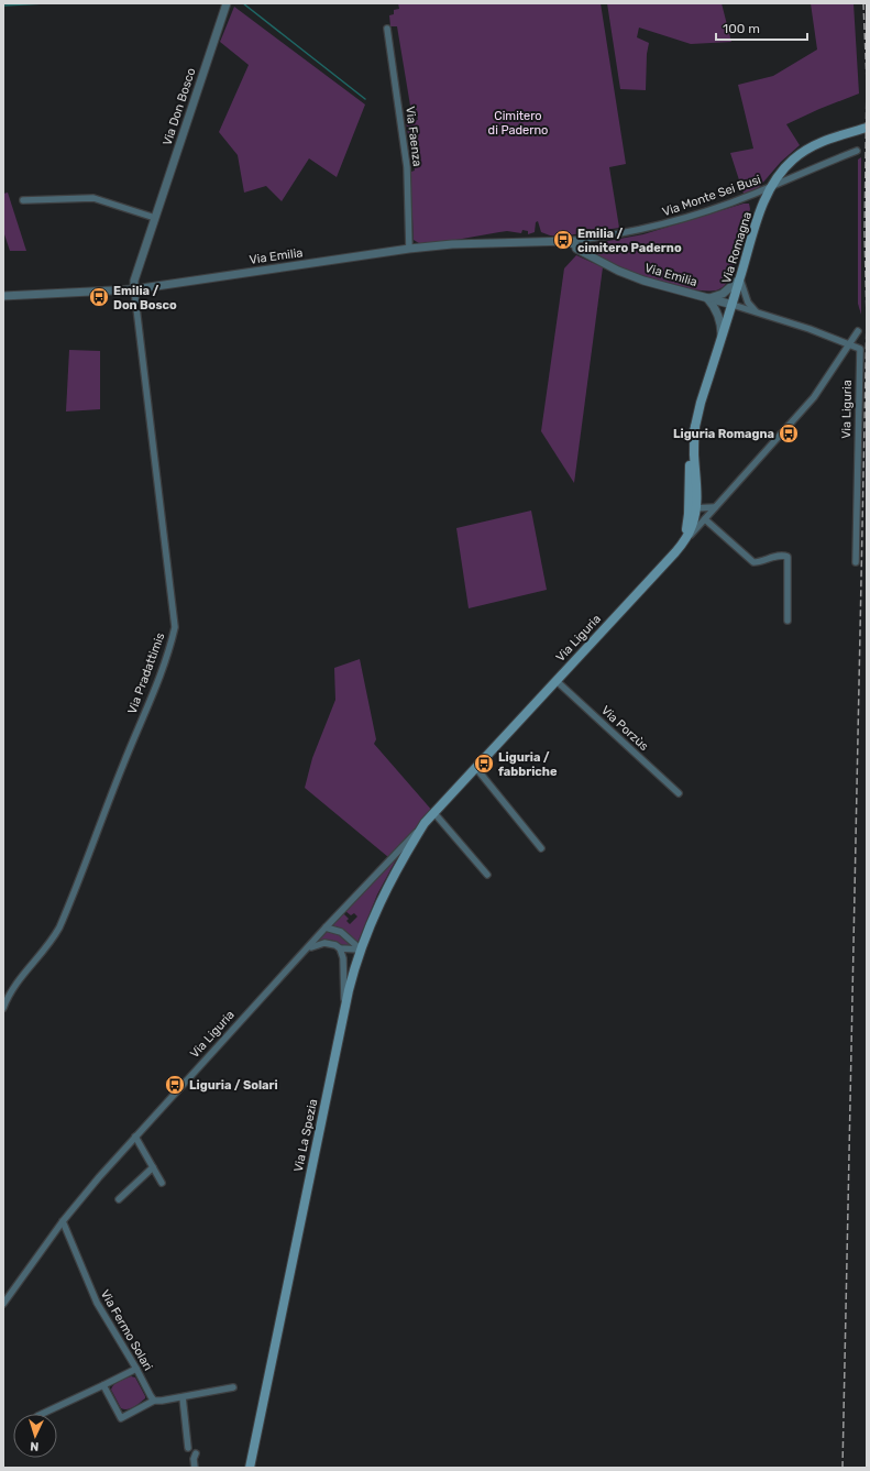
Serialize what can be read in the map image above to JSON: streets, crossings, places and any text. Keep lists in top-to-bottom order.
{
  "streets": {
    "main road": ["Via Romagna", "Via Liguria", "Via La Spezia"],
    "street": [
      "Via Don Bosco",
      "Via Faenza",
      "Via Monte Sei Busi",
      "Via Emilia",
      "Via Pradattimis",
      "Via Porzùs",
      "Via Fermo Solari"
    ]
  },
  "crossings": [
    ["Via Don Bosco", "Via Emilia"],
    ["Via Don Bosco", "Via Pradattimis"],
    ["Via Faenza", "Via Emilia"],
    ["Via Monte Sei Busi", "Via Romagna"],
    ["Via Monte Sei Busi", "Via Emilia"],
    ["Via Romagna", "Via Emilia"],
    ["Via Romagna", "Via Liguria"],
    ["Via Emilia", "Via Liguria"],
    ["Via Emilia", "Via Pradattimis"],
    ["Via Liguria", "Via Porzùs"],
    ["Via Liguria", "Via La Spezia"],
    ["Via Liguria", "Via Fermo Solari"]
  ],
  "parks": ["Cimitero di Paderno"],
  "places": {
    "bus stop": [
      "Emilia / cimitero Paderno",
      "Emilia / Don Bosco",
      "Liguria Romagna",
      "Liguria / fabbriche",
      "Liguria / Solari"
    ]
  },
  "scale_bar": "100 m",
  "north": "bottom"
}
